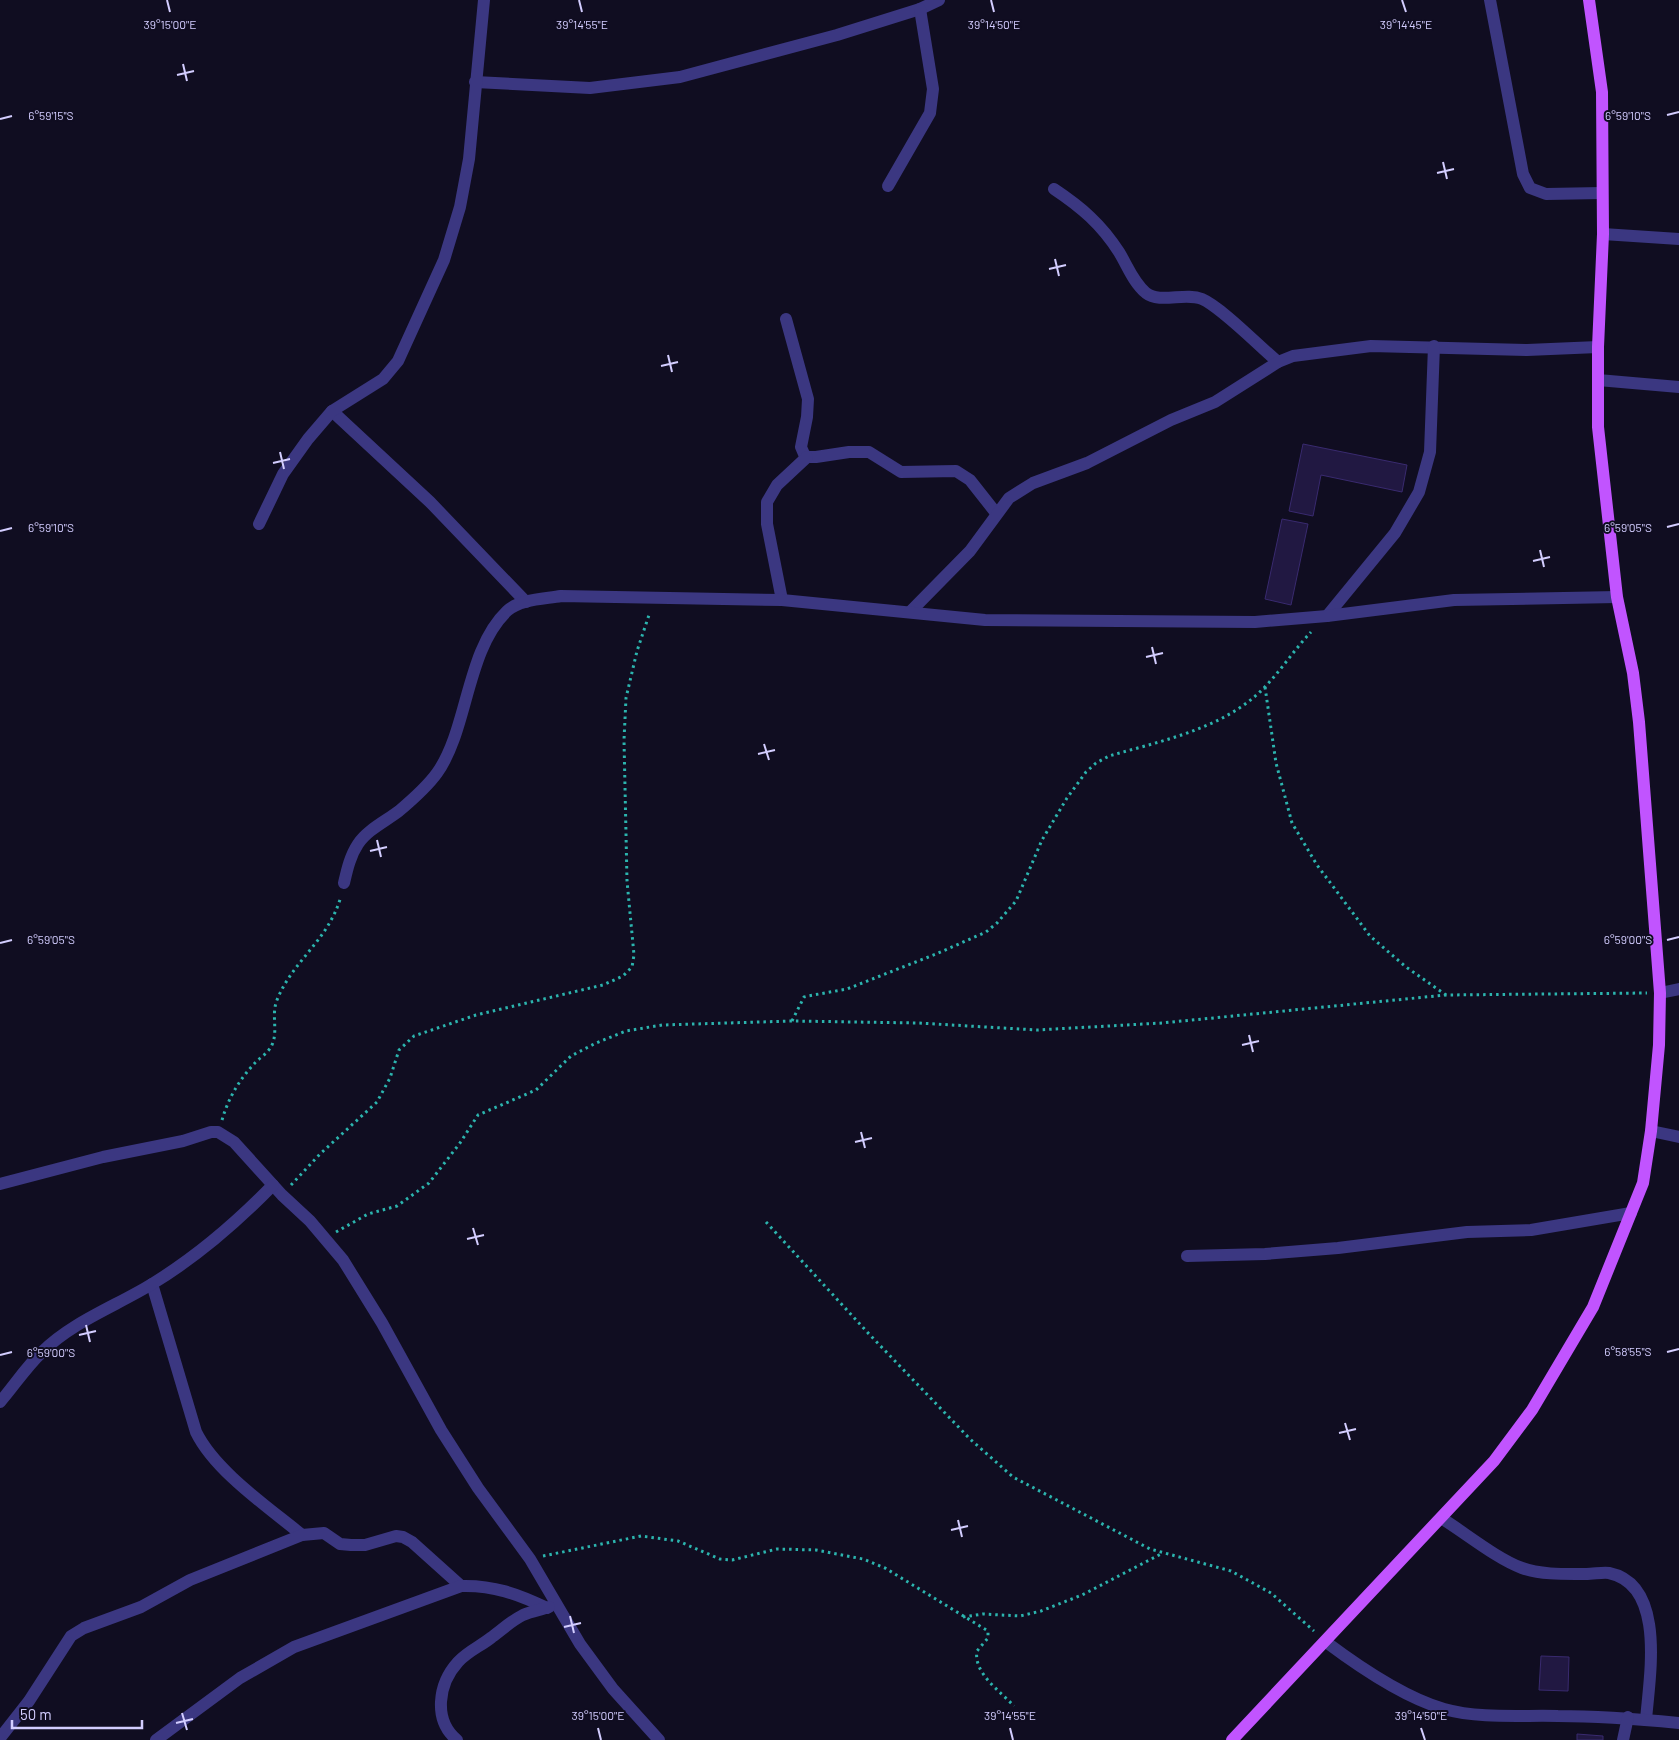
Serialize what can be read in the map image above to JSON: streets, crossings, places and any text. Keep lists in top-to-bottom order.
{
  "scale_bar": "50 m",
  "coordinates": [
    "39°15'00\"E",
    "39°14'55\"E",
    "39°14'50\"E",
    "39°14'45\"E",
    "6°59'10\"S",
    "6°59'15\"S",
    "6°59'05\"S",
    "6°59'00\"S",
    "6°58'55\"S"
  ]
}
